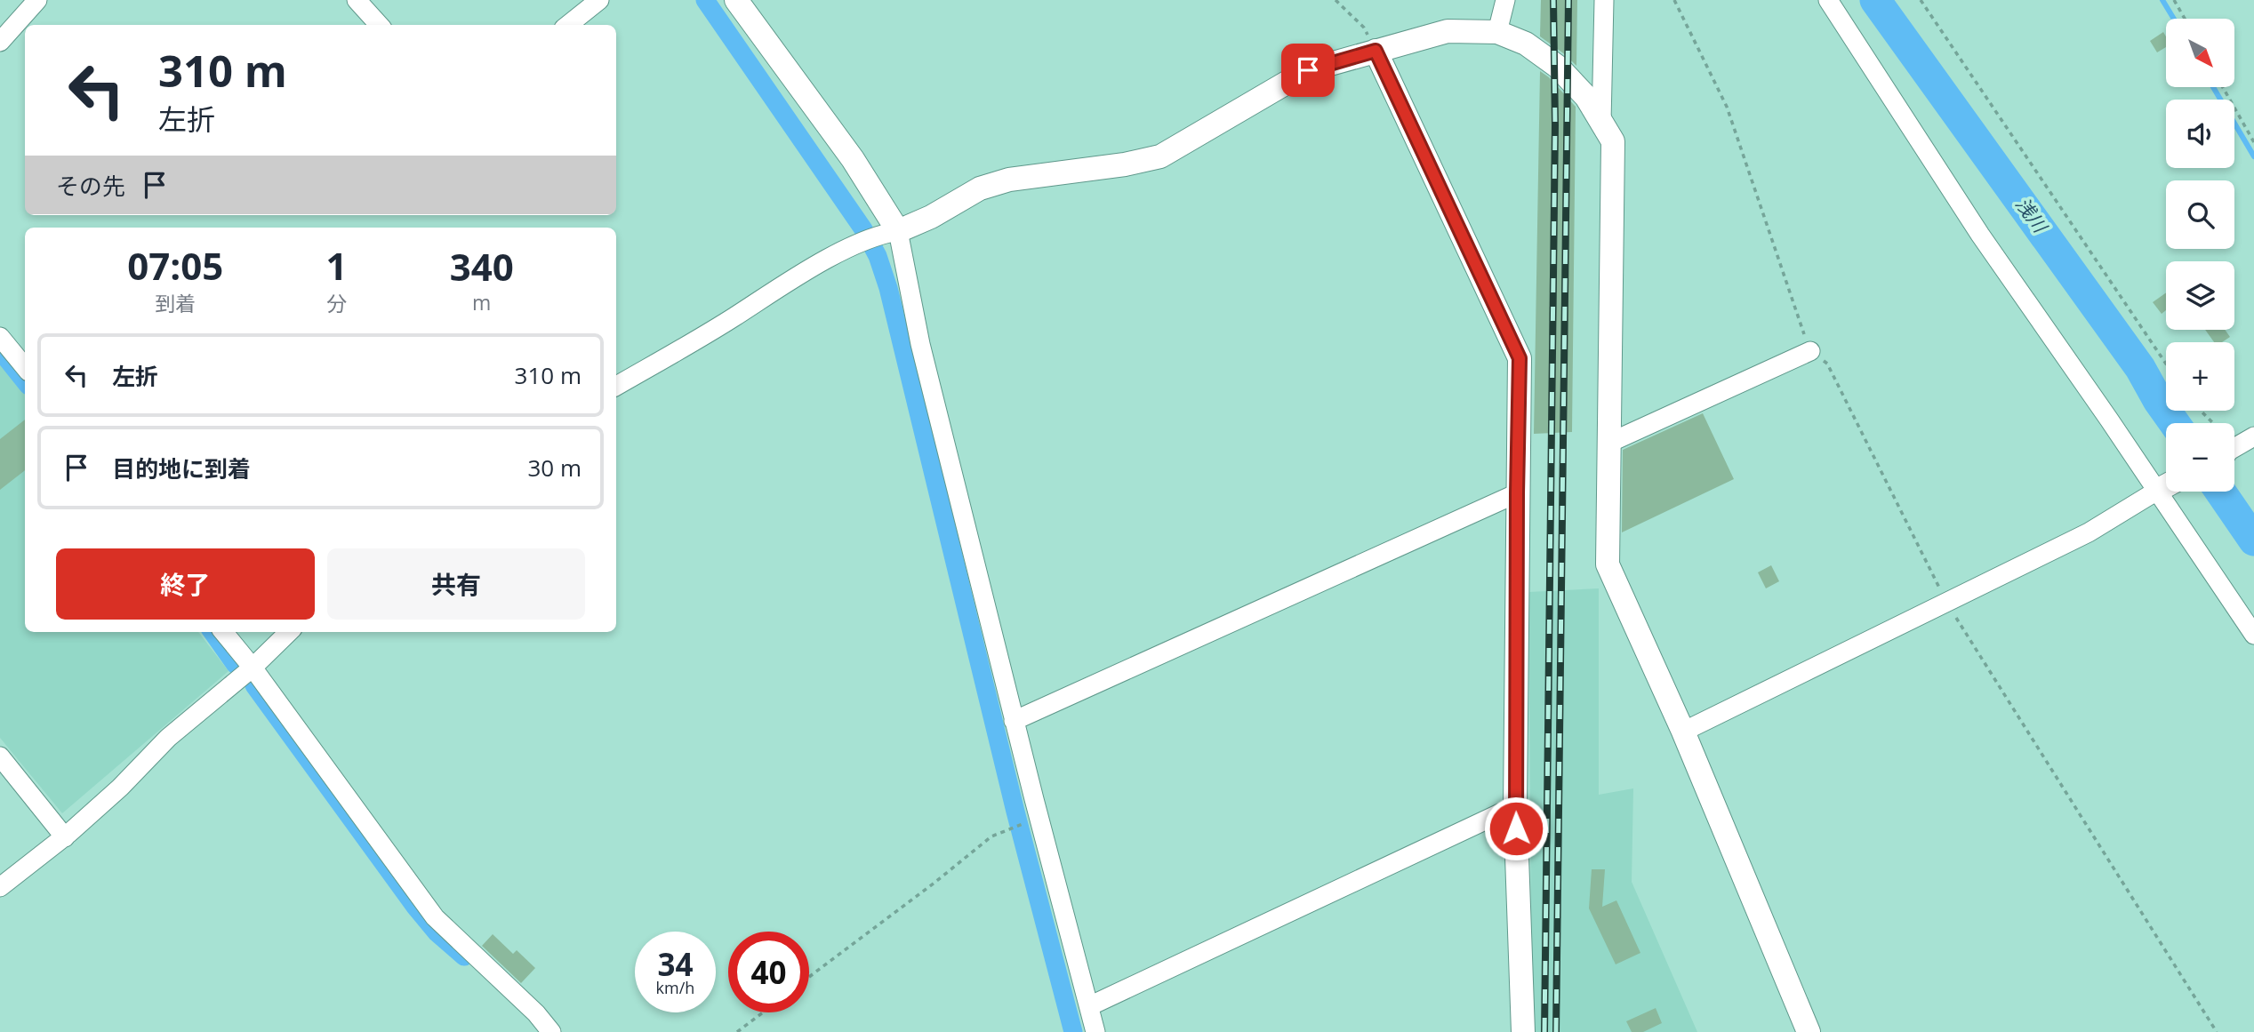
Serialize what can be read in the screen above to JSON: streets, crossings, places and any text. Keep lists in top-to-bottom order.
{
  "water": ["浅川"],
  "north": "bottom right",
  "page": {
    "map_buttons": ["+", "−"],
    "turn": ["310 m", "左折"],
    "then": "その先",
    "eta": [
      "07:05",
      "到着",
      "1",
      "分",
      "340",
      "m"
    ],
    "list": [
      {
        "name": "左折",
        "value": "310 m"
      },
      {
        "name": "目的地に到着",
        "value": "30 m"
      }
    ],
    "buttons": ["終了", "共有"],
    "speed": "34 km/h",
    "limit": "40"
  }
}
